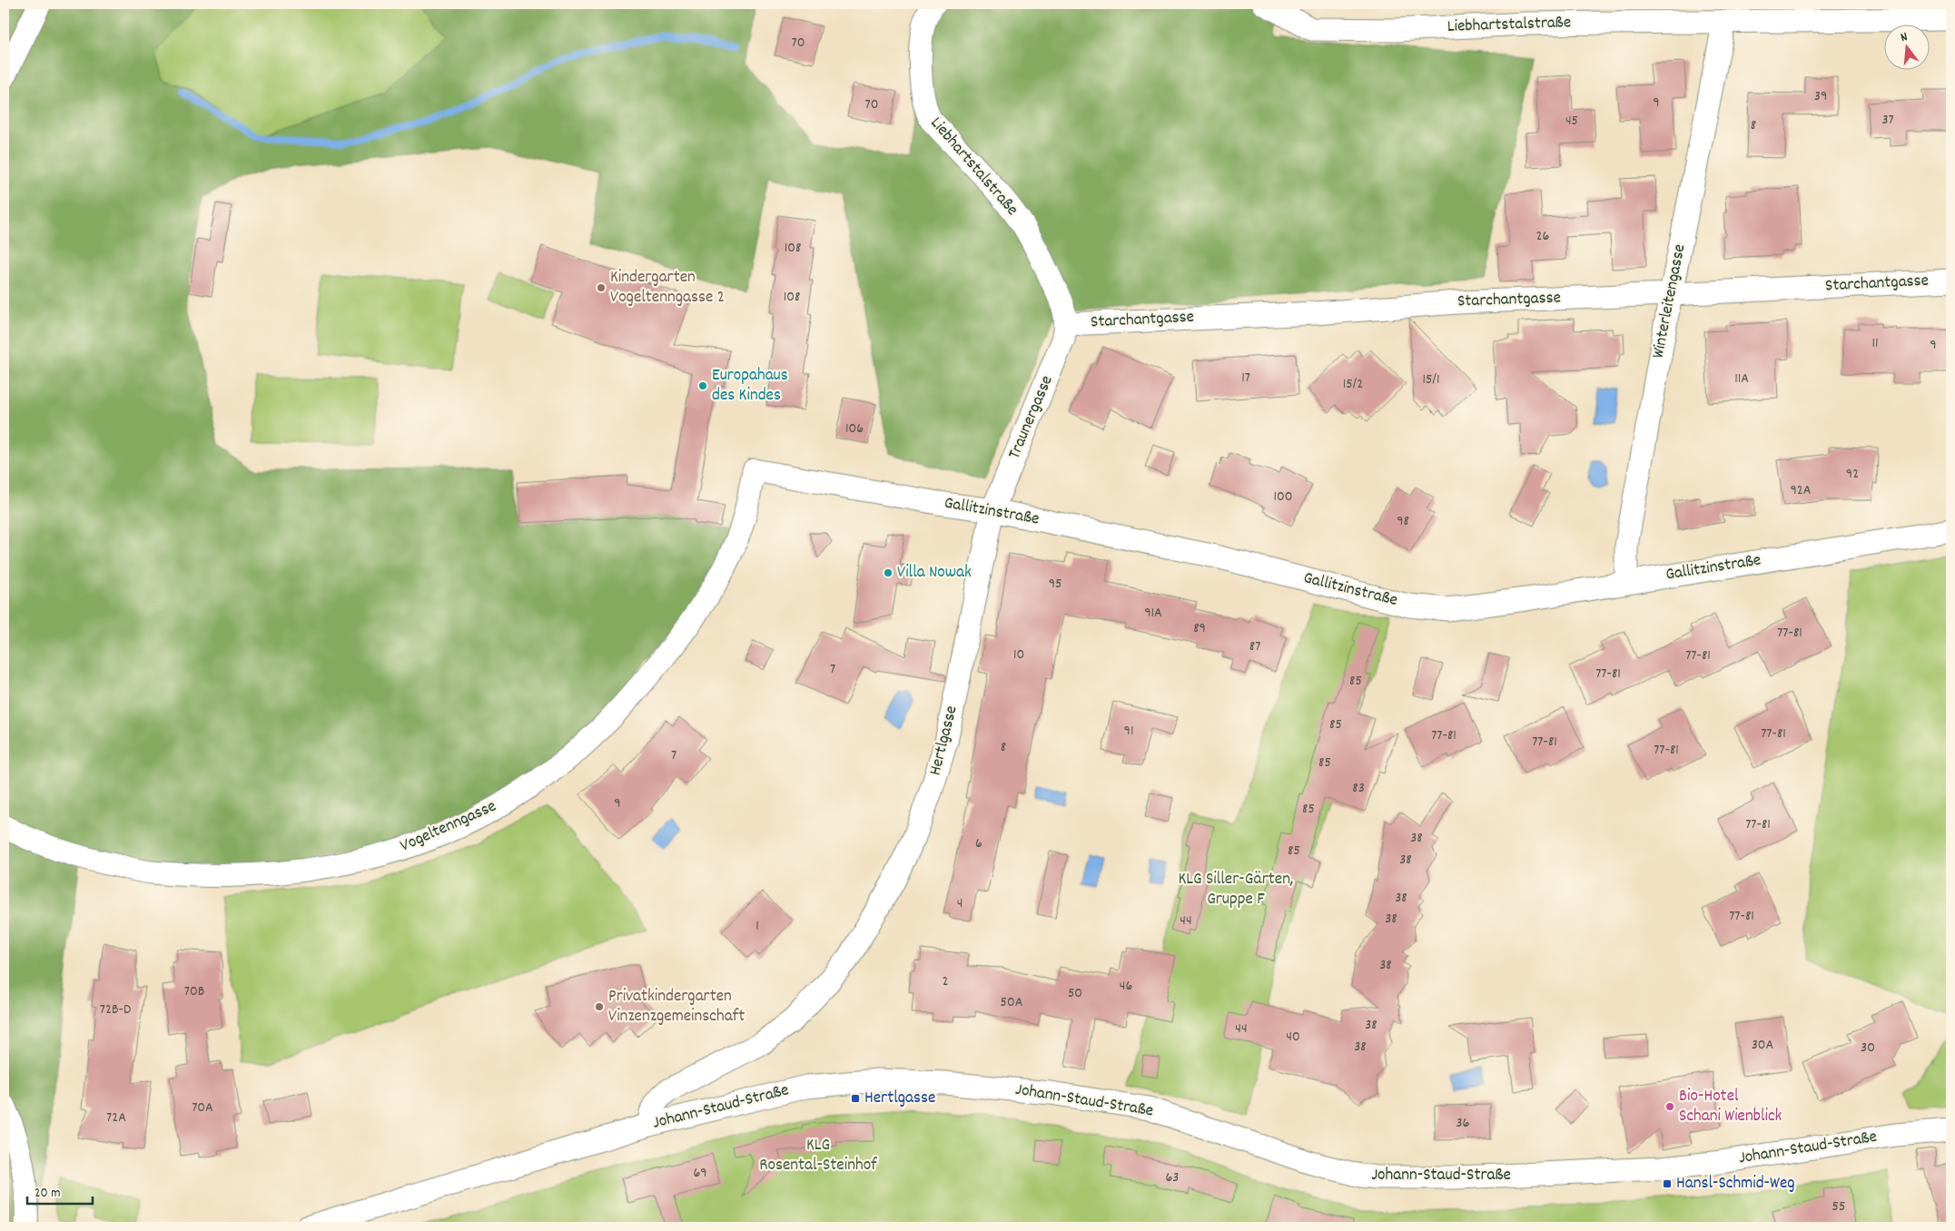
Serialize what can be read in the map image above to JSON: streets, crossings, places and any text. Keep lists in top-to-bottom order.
{
  "streets": {
    "street": [
      "Liebhartstalstraße",
      "Starchantgasse",
      "Winterleitengasse",
      "Traunergasse",
      "Gallitzinstraße",
      "Hertlgasse",
      "Vogeltenngasse",
      "Johann-Staud-Straße"
    ]
  },
  "crossings": [
    ["Liebhartstalstraße", "Starchantgasse"],
    ["Liebhartstalstraße", "Winterleitengasse"],
    ["Liebhartstalstraße", "Traunergasse"],
    ["Starchantgasse", "Winterleitengasse"],
    ["Starchantgasse", "Traunergasse"],
    ["Winterleitengasse", "Gallitzinstraße"],
    ["Traunergasse", "Gallitzinstraße"],
    ["Traunergasse", "Hertlgasse"],
    ["Gallitzinstraße", "Hertlgasse"],
    ["Gallitzinstraße", "Vogeltenngasse"],
    ["Hertlgasse", "Johann-Staud-Straße"]
  ],
  "parks": ["KLG Siller-Gärten, Gruppe F", "KLG Rosental-Steinhof"],
  "places": {
    "other": [
      "Kindergarten Vogeltenngasse 2",
      "Europahaus des Kindes",
      "Villa Nowak",
      "Privatkindergarten Vinzenzgemeinschaft",
      "Bio-Hotel Schani Wienblick"
    ],
    "transit": ["Hertlgasse", "Hansl-Schmid-Weg"]
  },
  "house_numbers": [
    "70",
    "39",
    "9",
    "70",
    "37",
    "45",
    "8",
    "26",
    "108",
    "108",
    "11",
    "9",
    "17",
    "11A",
    "15/1",
    "15/2",
    "106",
    "92",
    "92A",
    "100",
    "98",
    "95",
    "91A",
    "89",
    "77-81",
    "87",
    "10",
    "77-81",
    "7",
    "77-81",
    "85",
    "85",
    "91",
    "77-81",
    "77-81",
    "77-81",
    "8",
    "77-81",
    "7",
    "85",
    "83",
    "9",
    "85",
    "77-81",
    "38",
    "6",
    "85",
    "38",
    "38",
    "4",
    "77-81",
    "38",
    "44",
    "1",
    "38",
    "2",
    "46",
    "70B",
    "50",
    "50A",
    "72B-D",
    "38",
    "44",
    "40",
    "30A",
    "38",
    "30",
    "70A",
    "72A",
    "36",
    "69",
    "63",
    "55"
  ],
  "scale_bar": "20 m",
  "north": "top"
}
